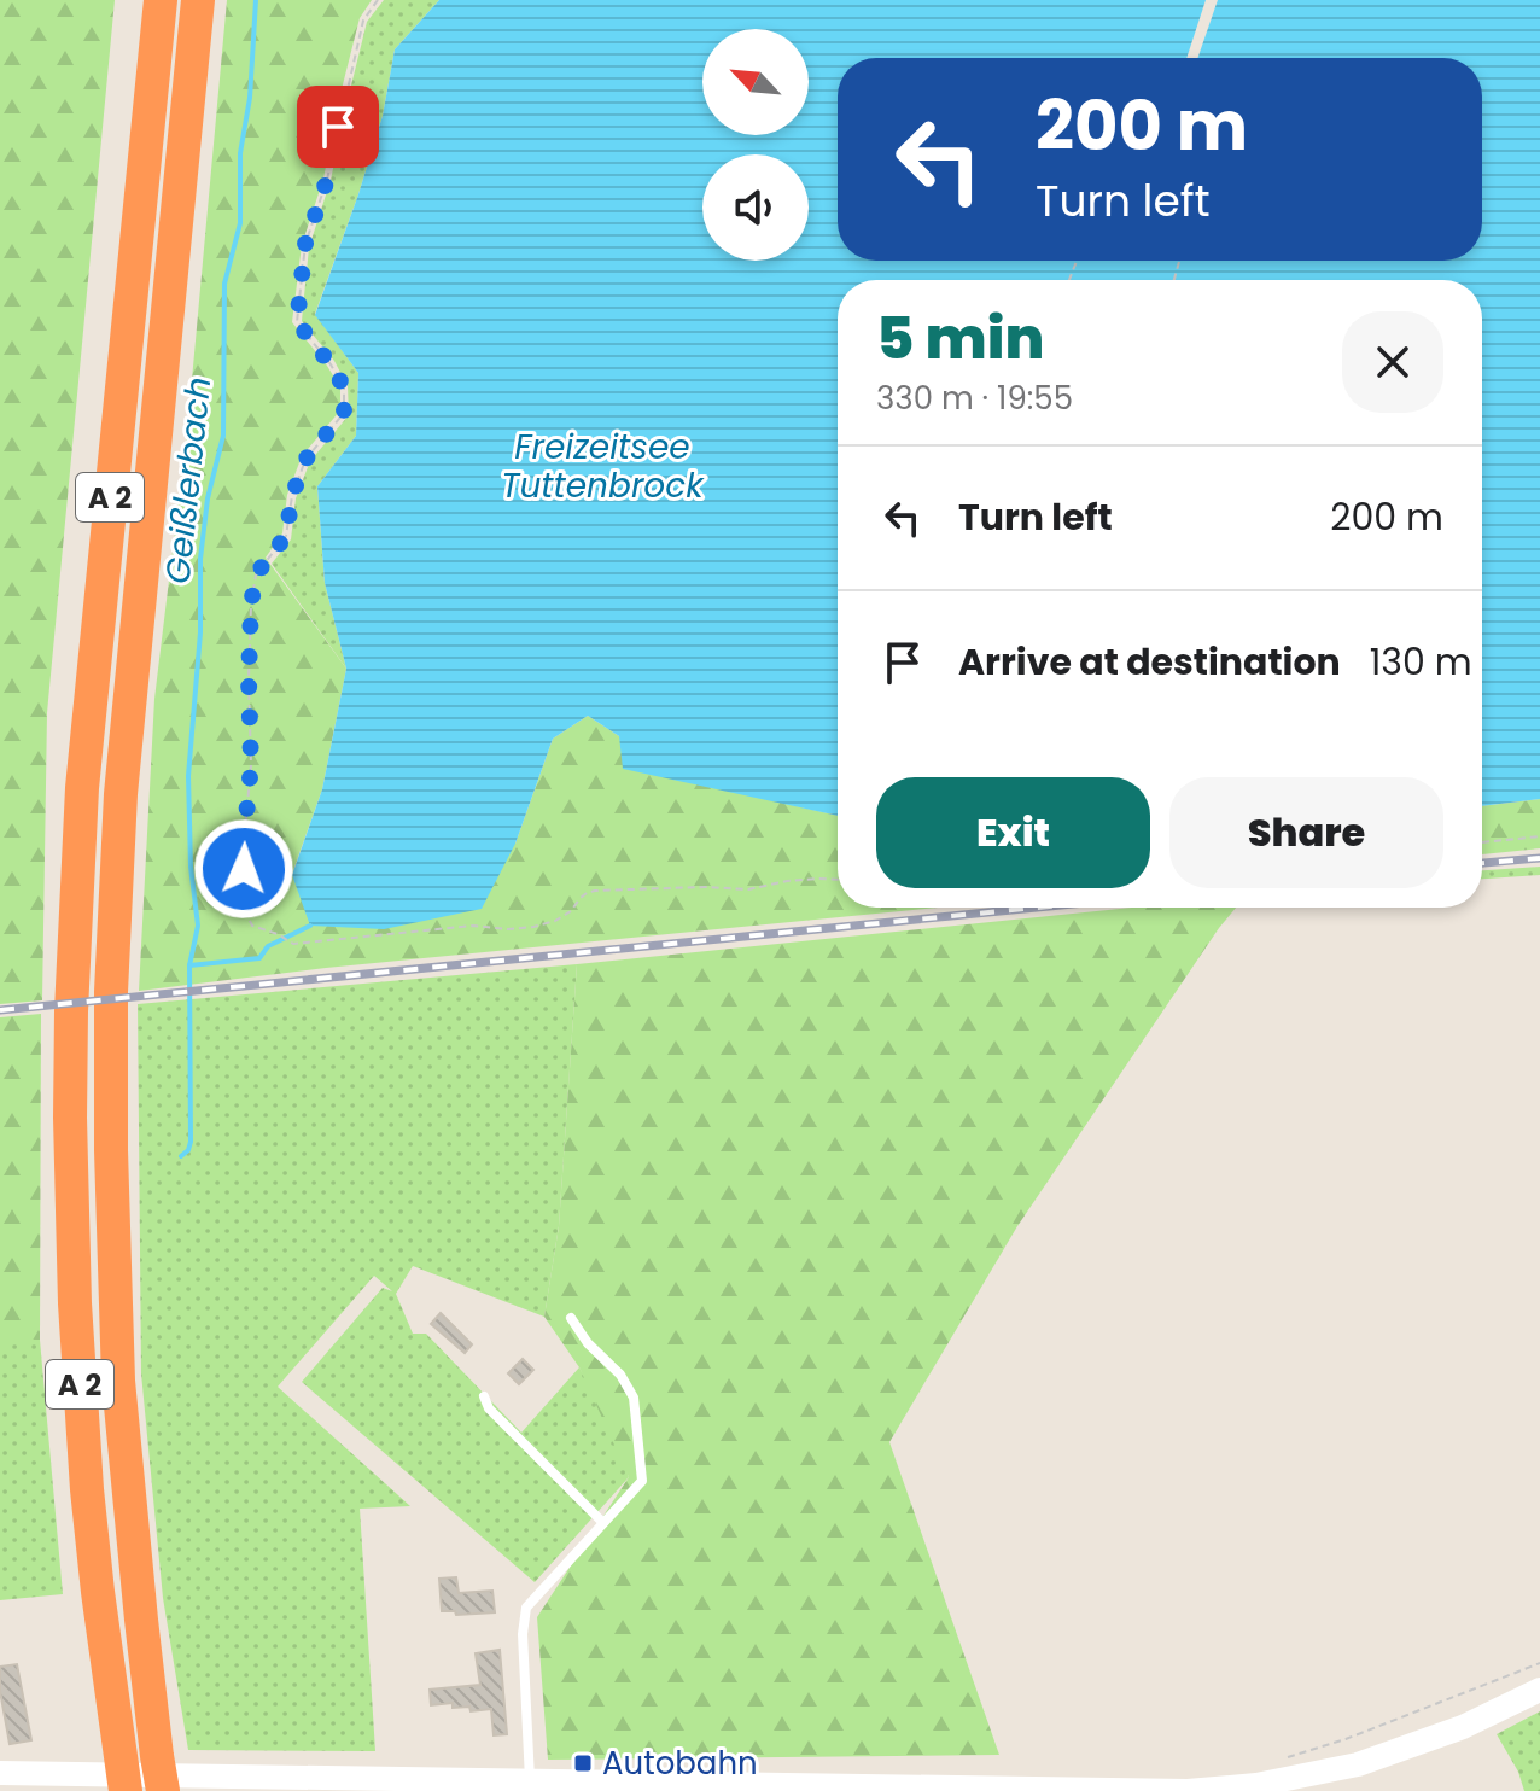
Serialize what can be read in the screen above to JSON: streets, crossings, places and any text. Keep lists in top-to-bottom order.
{
  "streets": {
    "highway": ["A 2"]
  },
  "water": ["Freizeitsee Tuttenbrock", "Geißlerbach"],
  "places": {
    "transit": ["Autobahn"]
  },
  "north": "top left",
  "page": {
    "turn": ["200 m", "Turn left"],
    "heading": ["5 min", "330 m · 19:55"],
    "list": [
      {
        "name": "Turn left",
        "value": "200 m"
      },
      {
        "name": "Arrive at destination",
        "value": "130 m"
      }
    ],
    "buttons": ["Exit", "Share"]
  }
}
